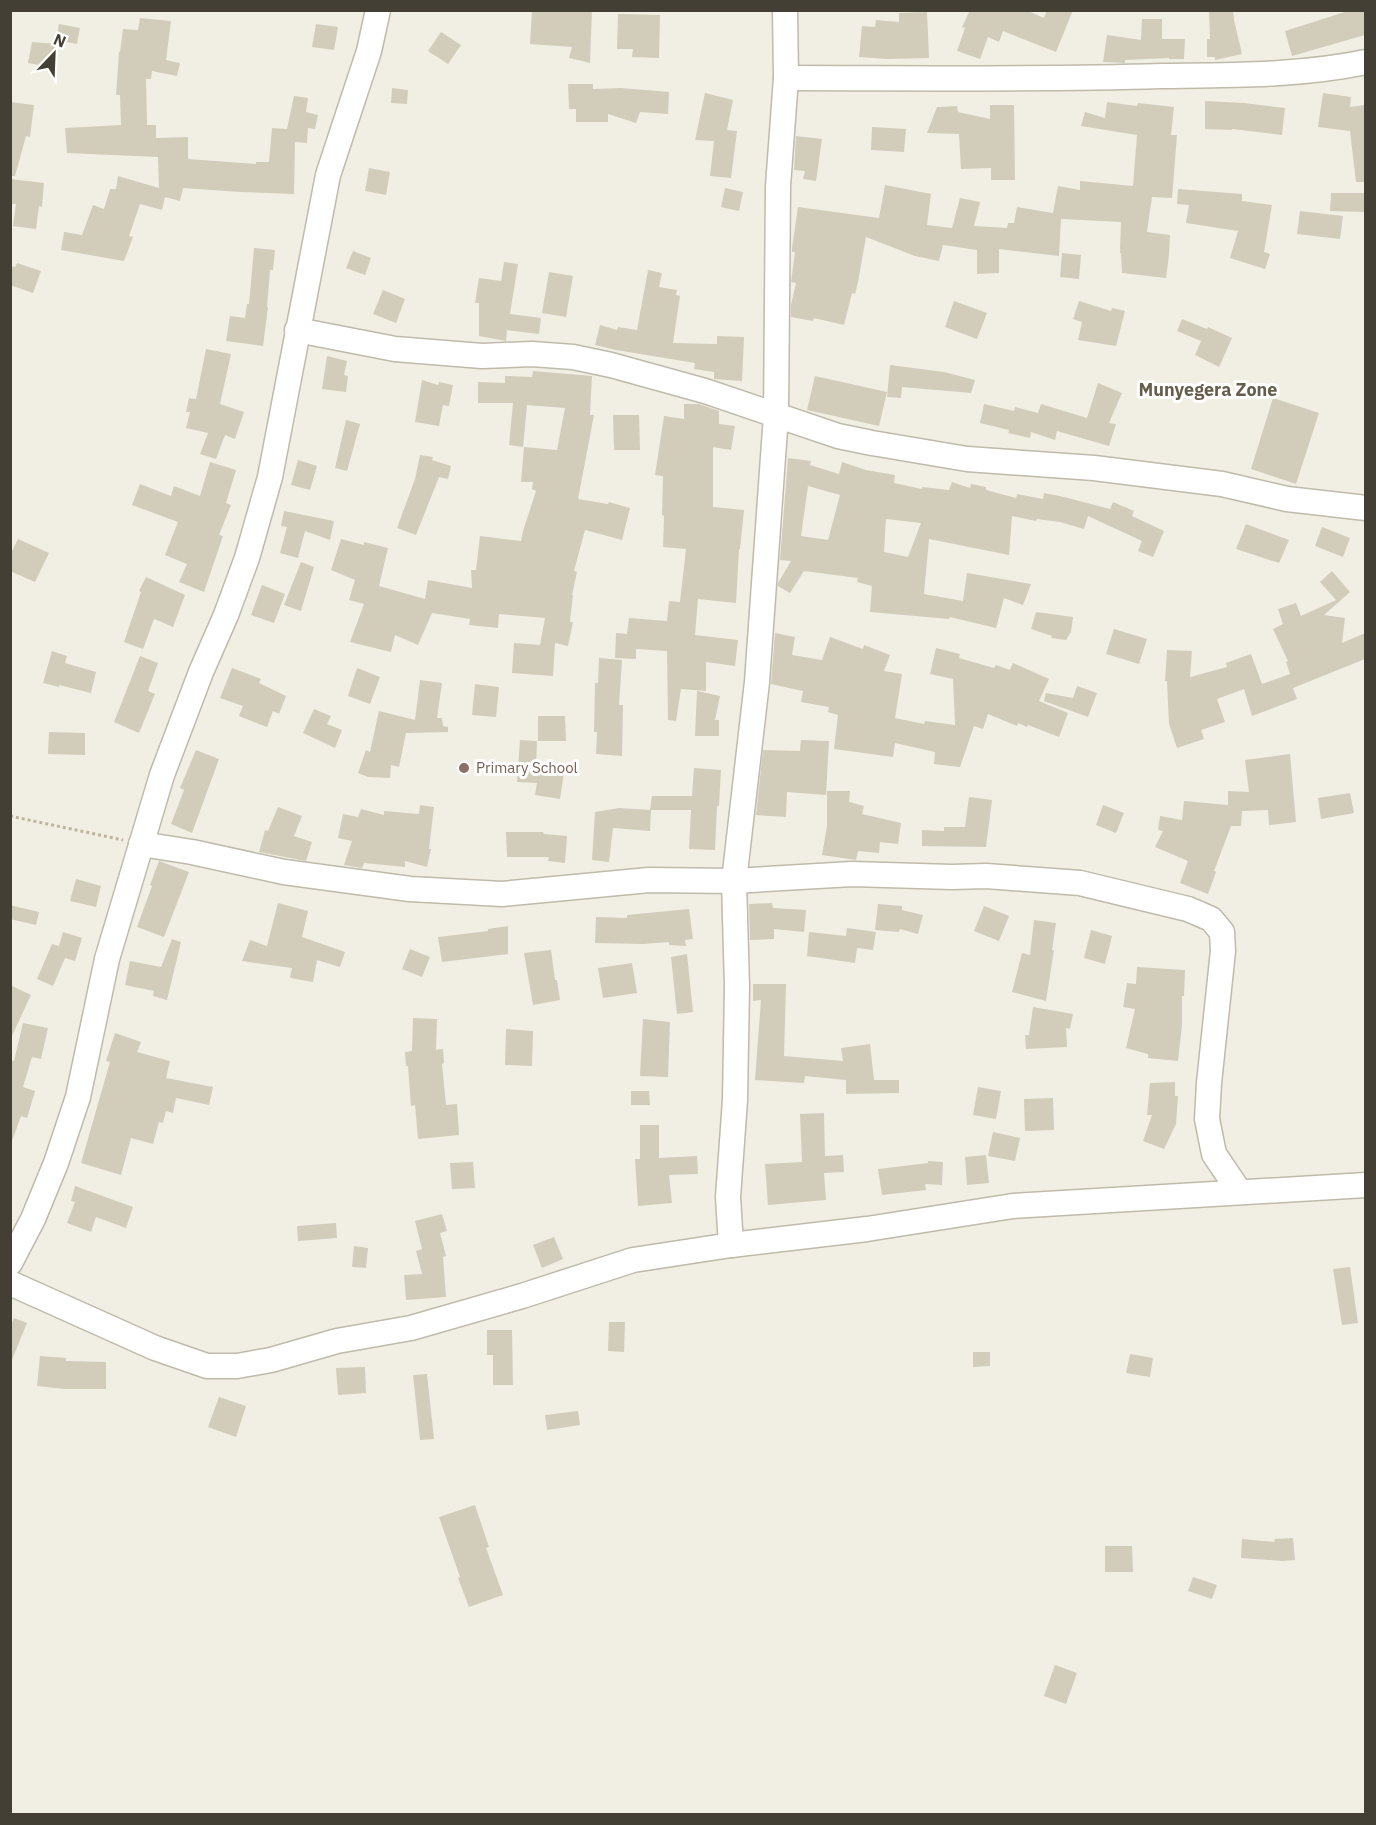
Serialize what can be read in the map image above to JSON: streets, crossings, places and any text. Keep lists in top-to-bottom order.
{
  "districts": ["Munyegera Zone"],
  "places": ["Primary School"],
  "north": "top right"
}
